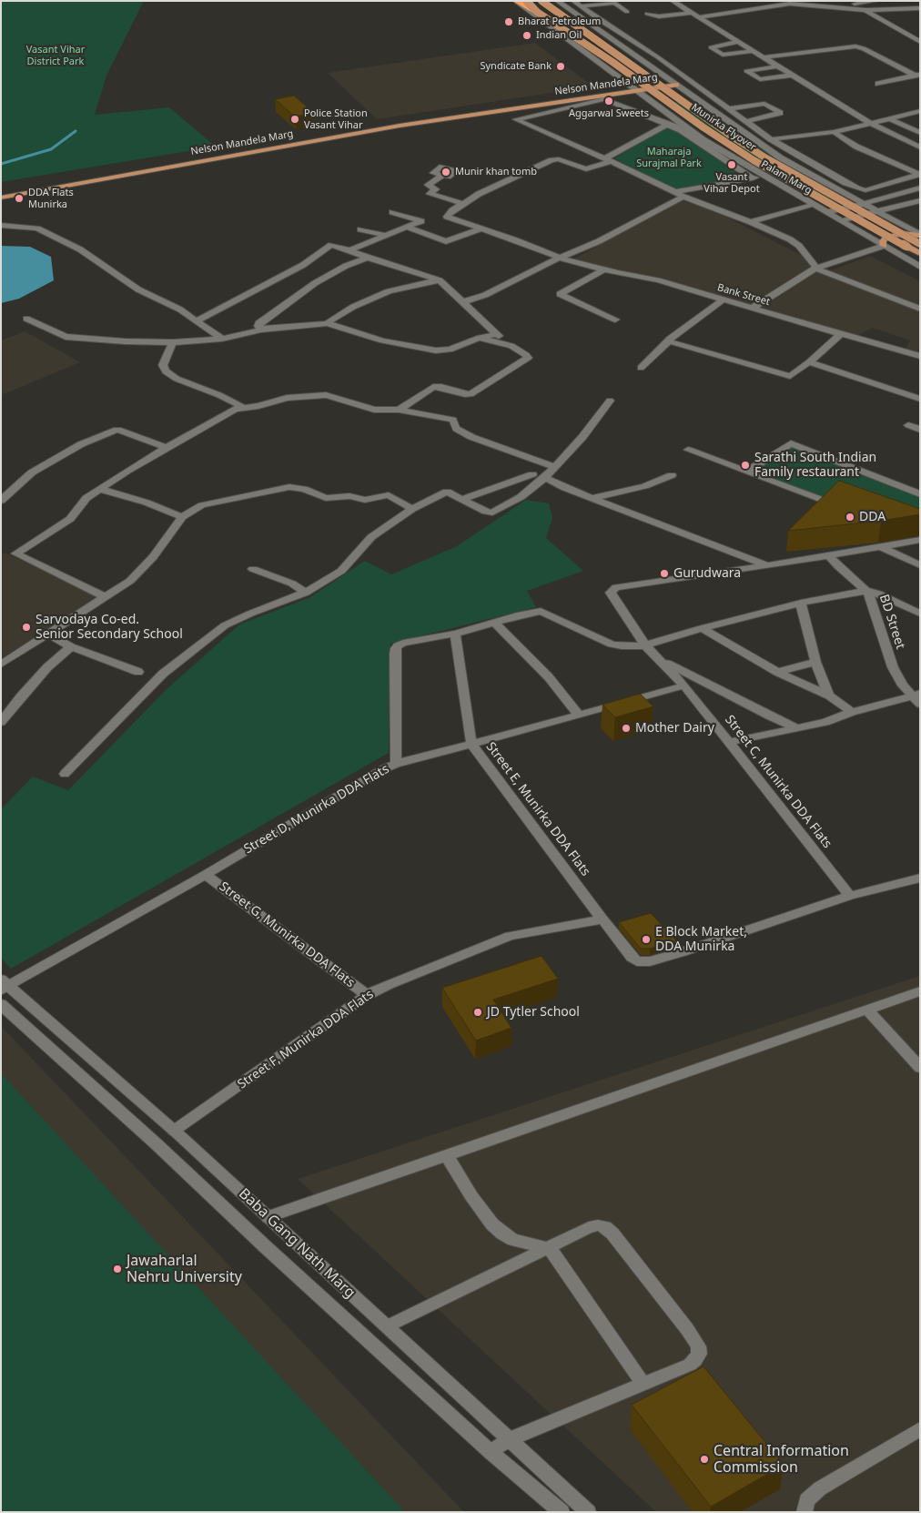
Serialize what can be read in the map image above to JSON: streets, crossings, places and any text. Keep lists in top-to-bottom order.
{
  "streets": {
    "main road": ["Nelson Mandela Marg", "Munirka Flyover"],
    "street": [
      "Palam Marg",
      "Bank Street",
      "BD Street",
      "Street C, Munirka DDA Flats",
      "Street D, Munirka DDA Flats",
      "Street E, Munirka DDA Flats",
      "Street G, Munirka DDA Flats",
      "Street F, Munirka DDA Flats",
      "Baba Gang Nath Marg"
    ]
  },
  "crossings": [
    ["Nelson Mandela Marg", "Palam Marg"],
    ["Street C, Munirka DDA Flats", "Street D, Munirka DDA Flats"],
    ["Street C, Munirka DDA Flats", "Street E, Munirka DDA Flats"],
    ["Street D, Munirka DDA Flats", "Street E, Munirka DDA Flats"],
    ["Street D, Munirka DDA Flats", "Street G, Munirka DDA Flats"],
    ["Street D, Munirka DDA Flats", "Baba Gang Nath Marg"],
    ["Street E, Munirka DDA Flats", "Street F, Munirka DDA Flats"],
    ["Street G, Munirka DDA Flats", "Street F, Munirka DDA Flats"],
    ["Street F, Munirka DDA Flats", "Baba Gang Nath Marg"]
  ],
  "parks": ["Vasant Vihar District Park", "Maharaja Surajmal Park"],
  "places": [
    "Bharat Petroleum",
    "Indian Oil",
    "Syndicate Bank",
    "Aggarwal Sweets",
    "Police Station Vasant Vihar",
    "Vasant Vihar Depot",
    "Munir khan tomb",
    "DDA Flats Munirka",
    "Sarathi South Indian Family restaurant",
    "DDA",
    "Gurudwara",
    "Sarvodaya Co-ed. Senior Secondary School",
    "Mother Dairy",
    "E Block Market, DDA Munirka",
    "JD Tytler School",
    "Jawaharlal Nehru University",
    "Central Information Commission"
  ]
}
